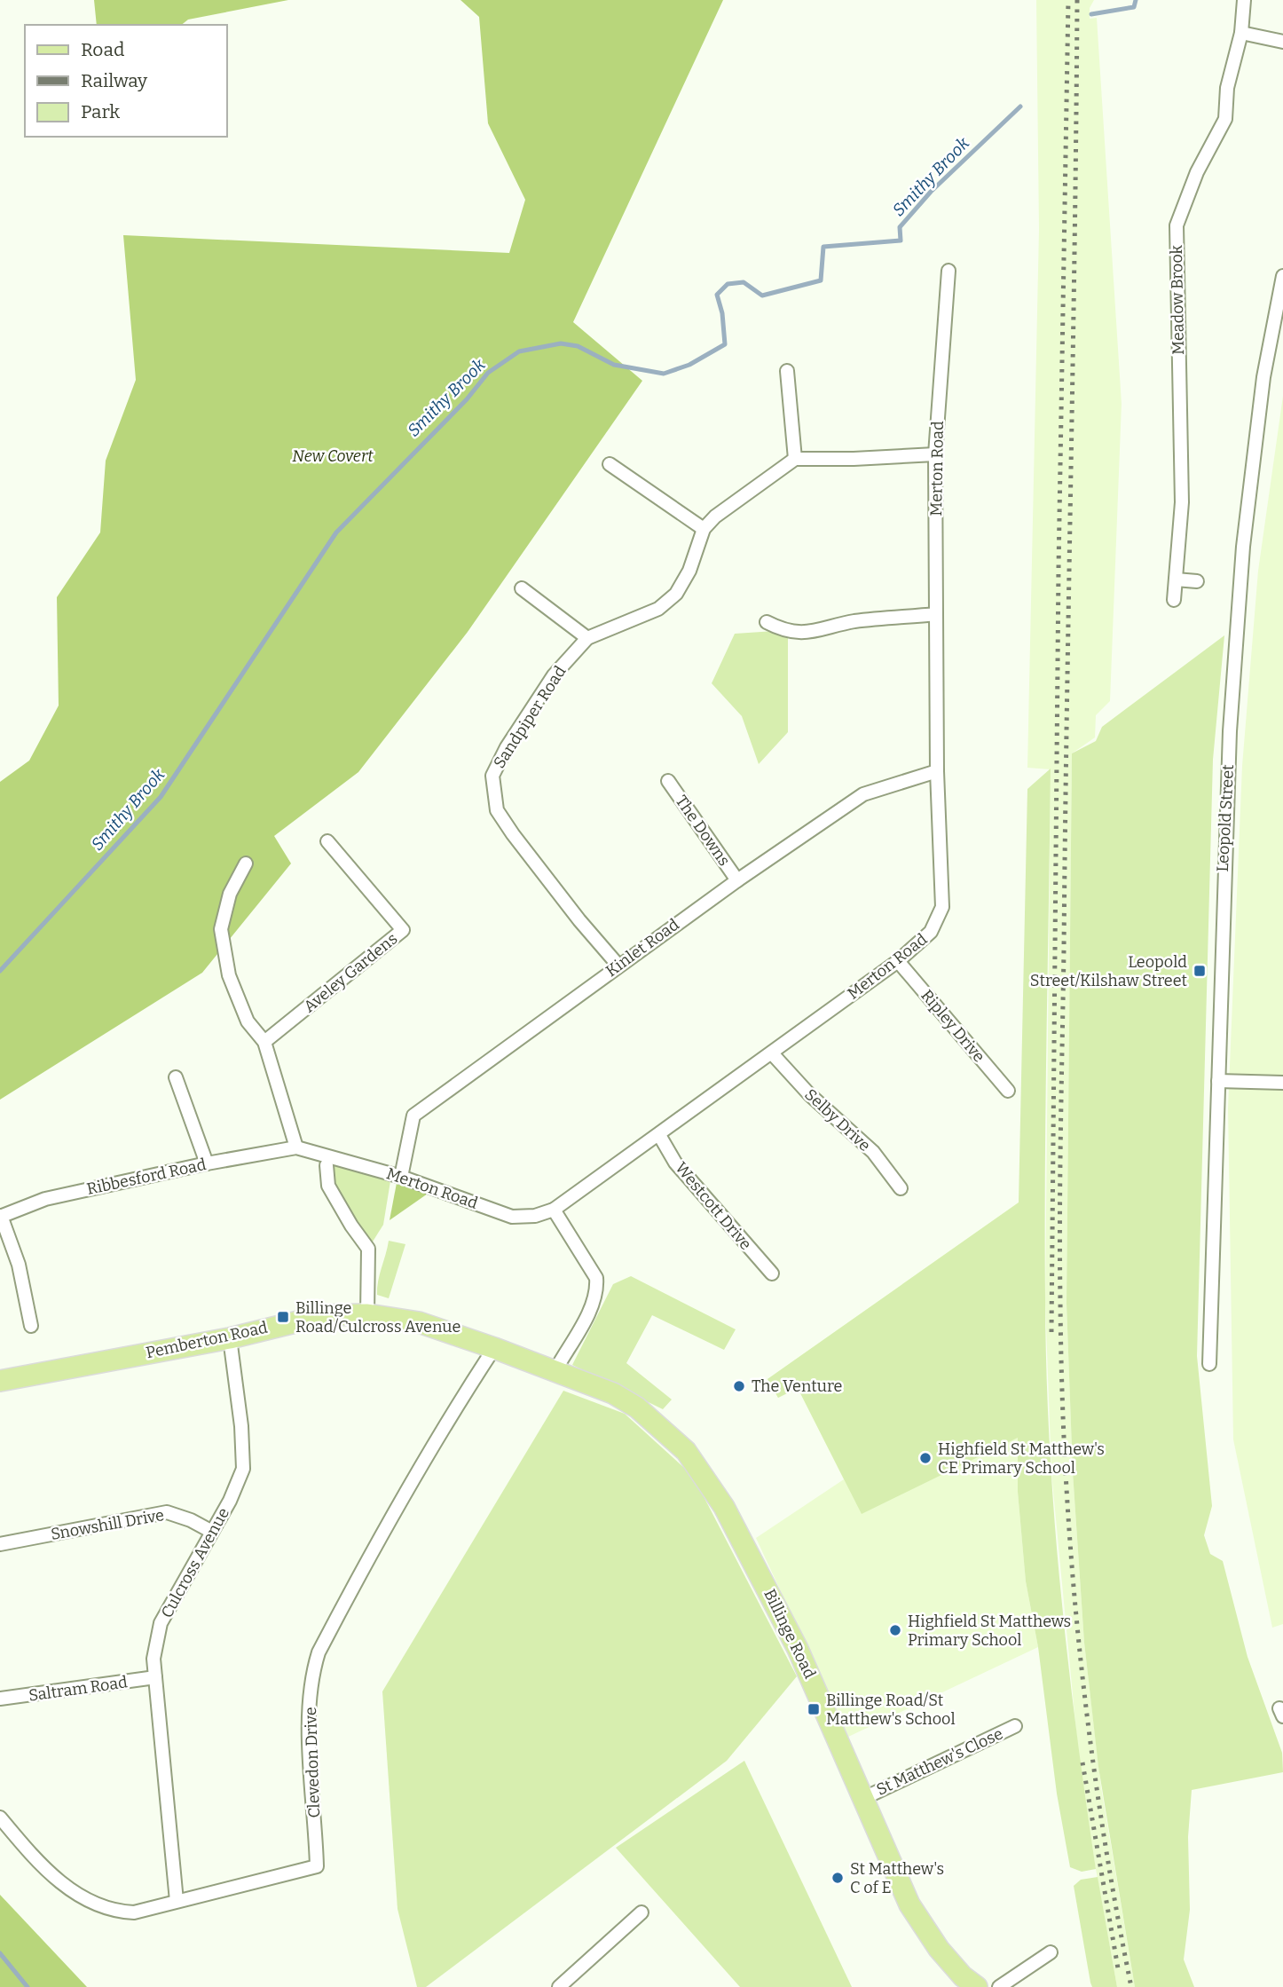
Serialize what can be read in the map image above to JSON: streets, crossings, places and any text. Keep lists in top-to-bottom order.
{
  "streets": {
    "main road": ["Pemberton Road", "Billinge Road"],
    "street": [
      "Meadow Brook",
      "Merton Road",
      "Sandpiper Road",
      "Leopold Street",
      "The Downs",
      "Kinlet Road",
      "Aveley Gardens",
      "Ripley Drive",
      "Selby Drive",
      "Ribbesford Road",
      "Westcott Drive",
      "Snowshill Drive",
      "Culcross Avenue",
      "Saltram Road",
      "St Matthew's Close",
      "Clevedon Drive"
    ]
  },
  "crossings": [
    ["Merton Road", "Kinlet Road"],
    ["Merton Road", "Ripley Drive"],
    ["Merton Road", "Selby Drive"],
    ["Merton Road", "Ribbesford Road"],
    ["Merton Road", "Westcott Drive"],
    ["Sandpiper Road", "Kinlet Road"],
    ["The Downs", "Kinlet Road"],
    ["Pemberton Road", "Culcross Avenue"],
    ["Pemberton Road", "Billinge Road"],
    ["Pemberton Road", "Clevedon Drive"],
    ["Snowshill Drive", "Culcross Avenue"],
    ["Culcross Avenue", "Saltram Road"],
    ["Culcross Avenue", "Clevedon Drive"],
    ["Billinge Road", "St Matthew's Close"]
  ],
  "water": ["Smithy Brook"],
  "parks": ["New Covert"],
  "places": {
    "transit": ["Leopold Street/Kilshaw Street", "Billinge Road/Culcross Avenue", "Billinge Road/St Matthew's School"],
    "other": [
      "The Venture",
      "Highfield St Matthew's CE Primary School",
      "Highfield St Matthews Primary School",
      "St Matthew's C of E"
    ]
  },
  "legend": ["Road", "Railway", "Park"]
}
